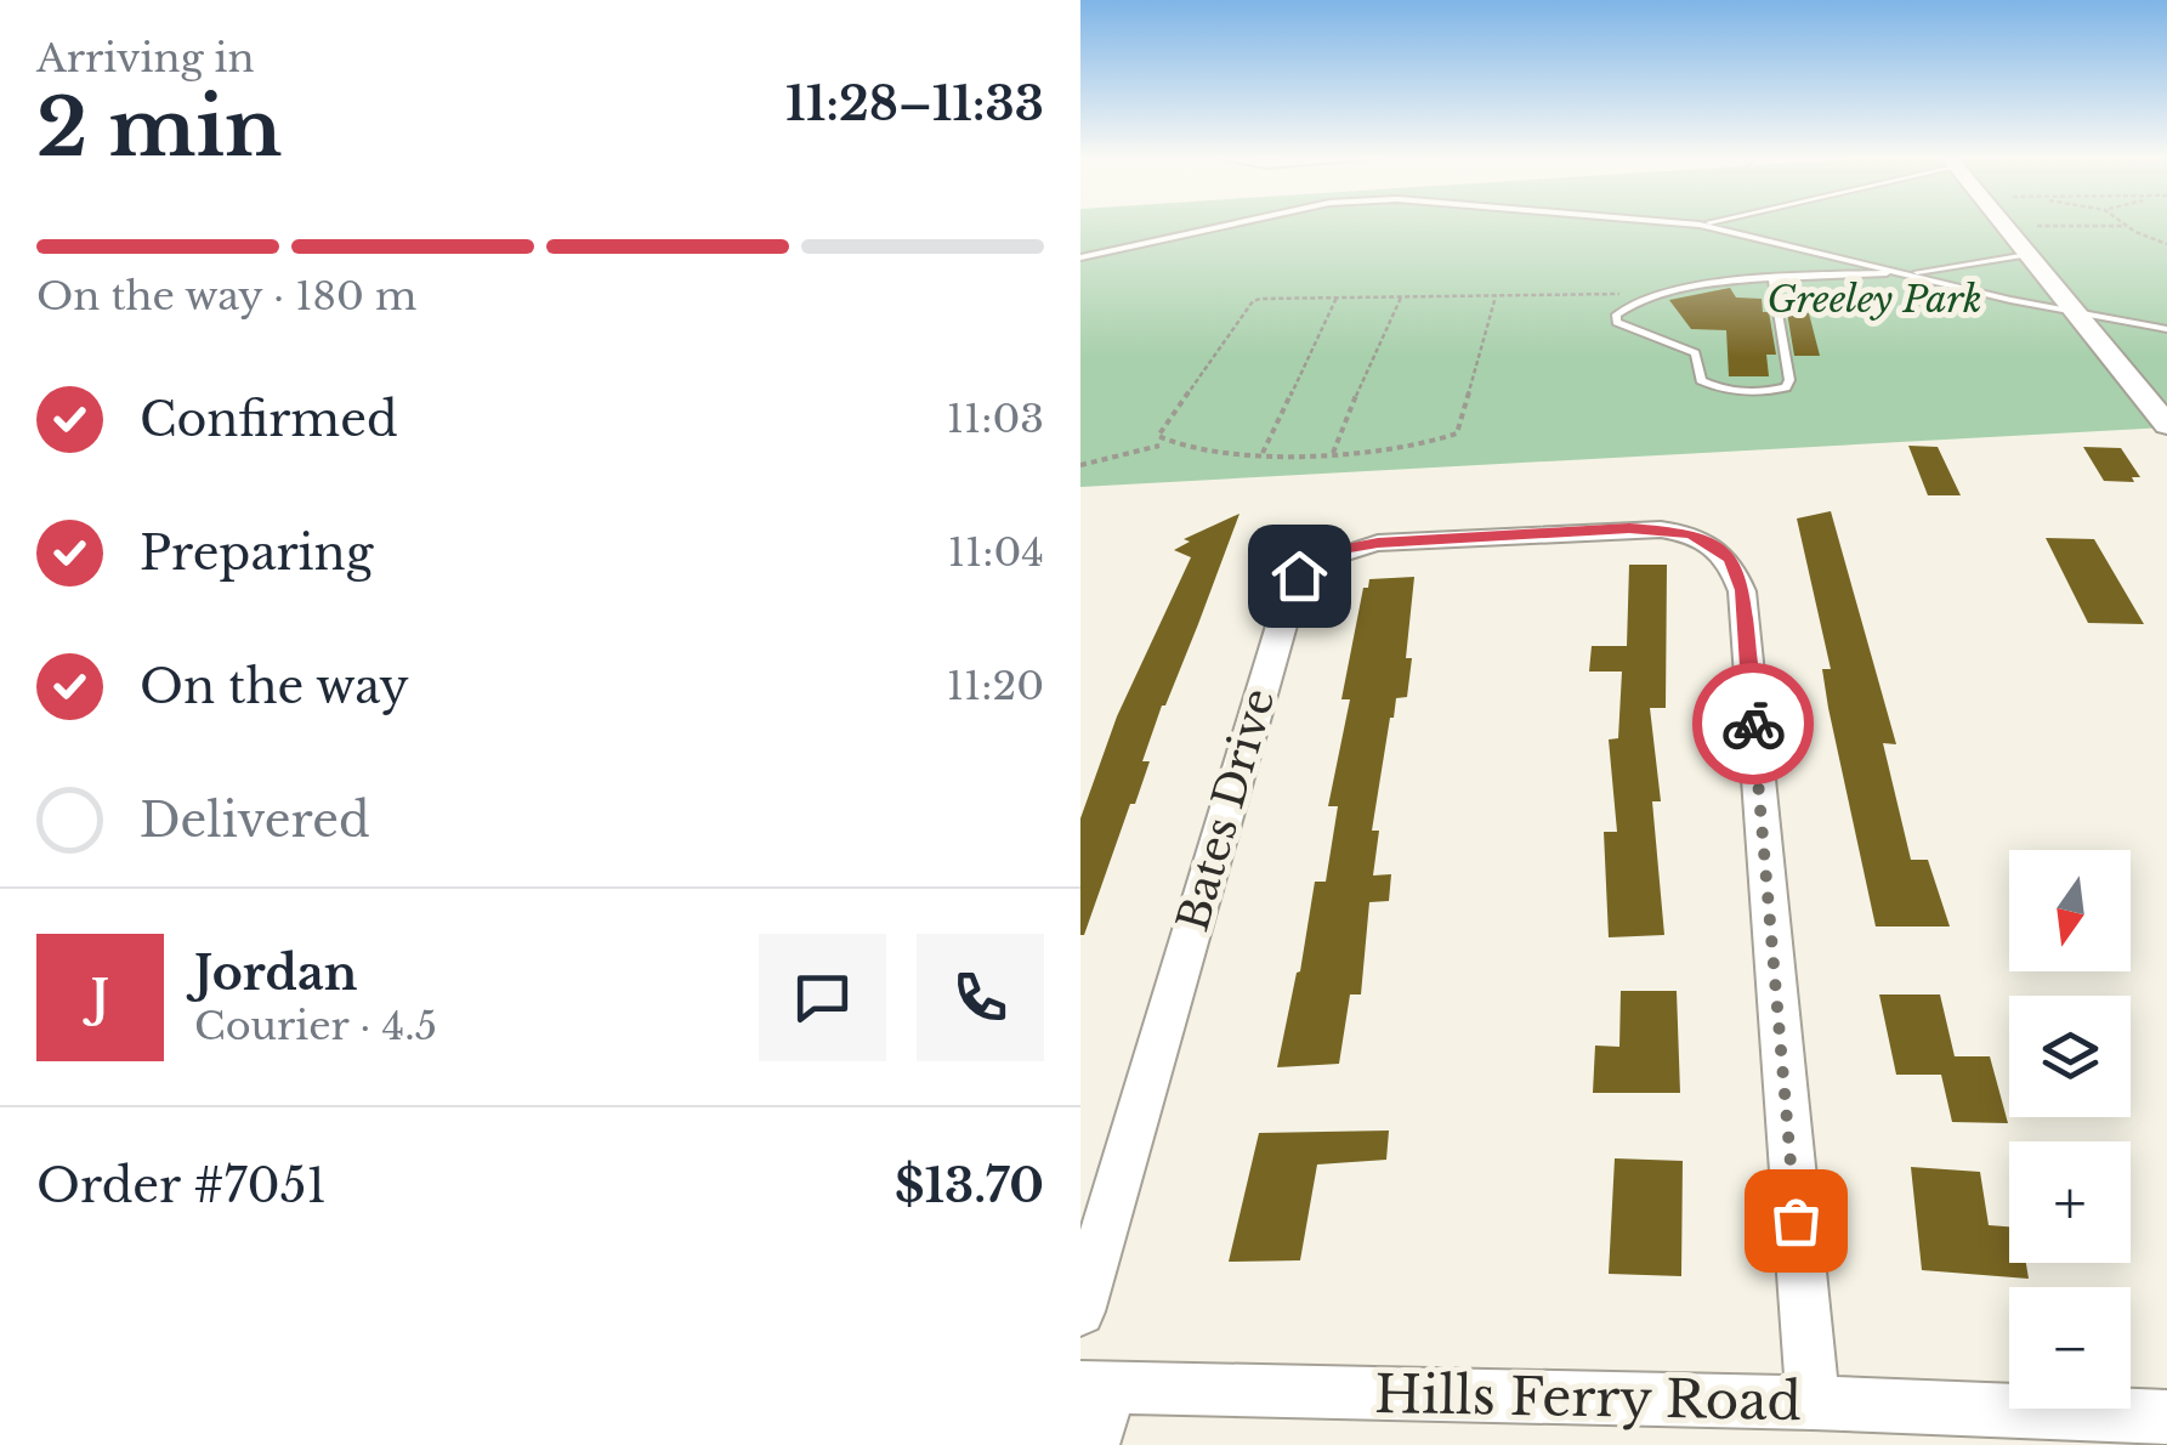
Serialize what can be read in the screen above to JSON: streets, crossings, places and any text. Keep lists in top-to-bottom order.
{
  "streets": {
    "street": ["Bates Drive", "Hills Ferry Road"]
  },
  "crossings": [
    ["Bates Drive", "Hills Ferry Road"]
  ],
  "parks": ["Greeley Park"],
  "north": "bottom",
  "page": {
    "heading": ["2 min", "Arriving in", "11:28–11:33"],
    "panel": [
      "Jordan",
      "Courier · 4.5",
      "Order #7051",
      "$13.70"
    ],
    "bar": "On the way · 180 m",
    "list": [
      ["Confirmed", "11:03"],
      ["Preparing", "11:04"],
      ["On the way", "11:20"],
      "Delivered"
    ],
    "map_buttons": ["+", "−"],
    "round": "J"
  }
}
